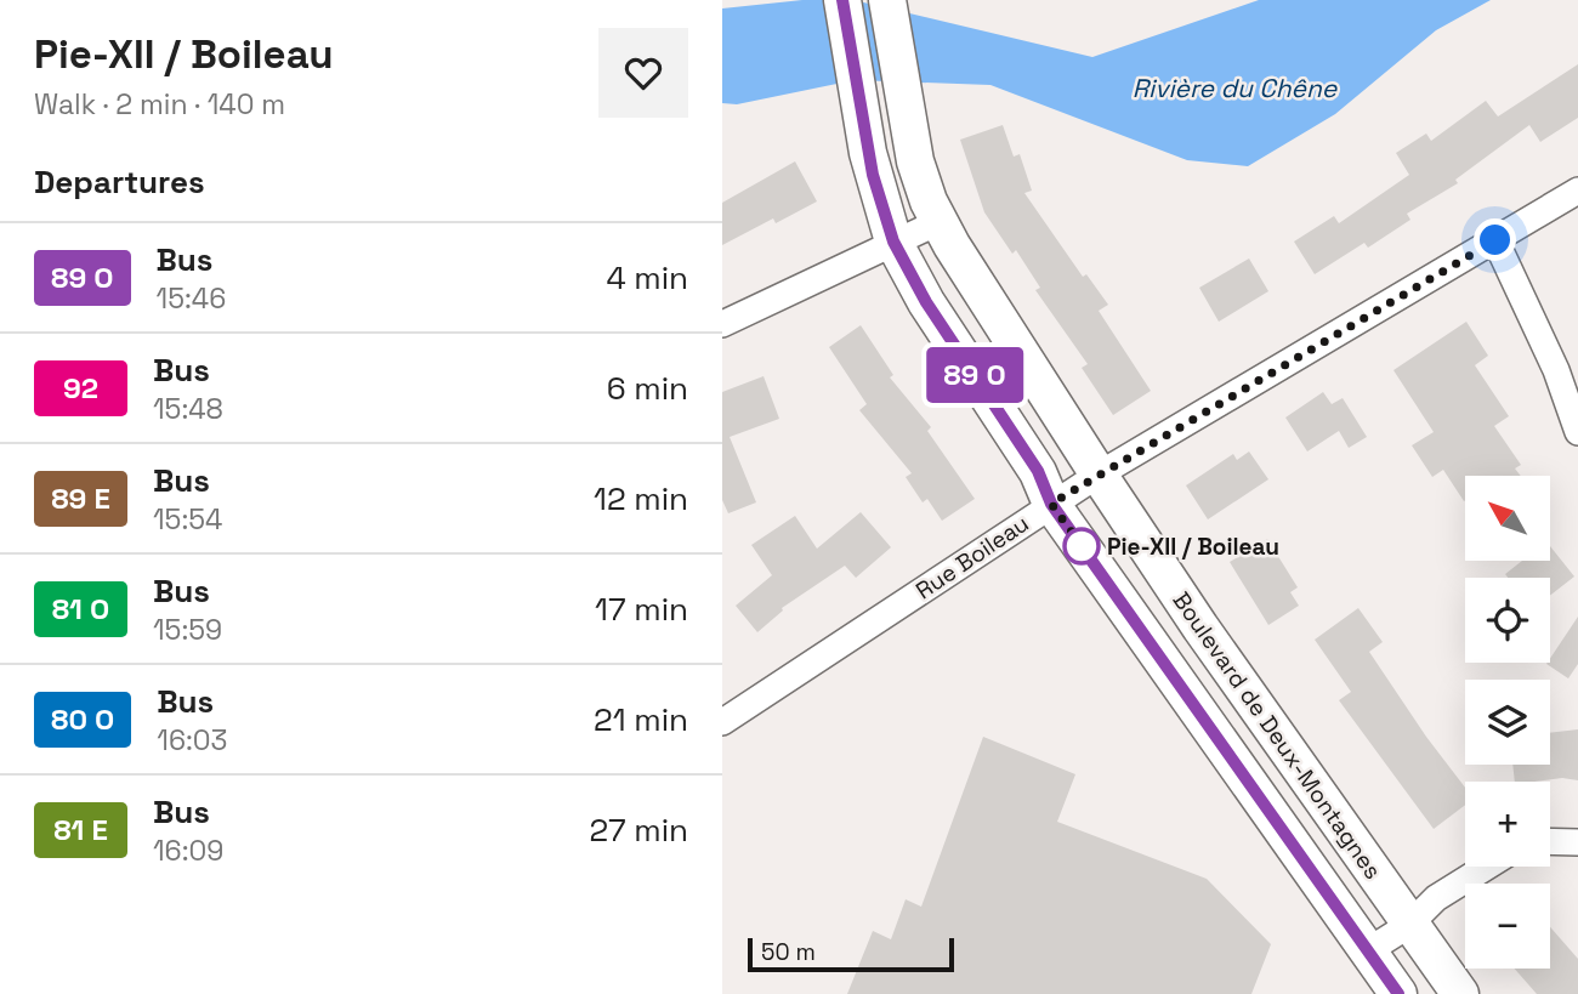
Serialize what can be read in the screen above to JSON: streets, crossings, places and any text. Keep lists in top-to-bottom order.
{
  "streets": {
    "street": ["Rue Boileau", "Boulevard de Deux-Montagnes"]
  },
  "crossings": [
    ["Rue Boileau", "Boulevard de Deux-Montagnes"]
  ],
  "water": ["Rivière du Chêne"],
  "places": ["Pie-XII / Boileau"],
  "scale_bar": "50 m",
  "north": "top left",
  "page": {
    "heading": [
      ["Pie-XII / Boileau", "Walk · 2 min · 140 m"],
      "Departures"
    ],
    "on_map": "89 O",
    "list": [
      {
        "mark": "89 O",
        "name": "Bus",
        "note": "15:46",
        "value": "4 min"
      },
      {
        "mark": "92",
        "name": "Bus",
        "note": "15:48",
        "value": "6 min"
      },
      {
        "mark": "89 E",
        "name": "Bus",
        "note": "15:54",
        "value": "12 min"
      },
      {
        "mark": "81 O",
        "name": "Bus",
        "note": "15:59",
        "value": "17 min"
      },
      {
        "mark": "80 O",
        "name": "Bus",
        "note": "16:03",
        "value": "21 min"
      },
      {
        "mark": "81 E",
        "name": "Bus",
        "note": "16:09",
        "value": "27 min"
      }
    ],
    "map_buttons": ["+", "−"],
    "scale": "50 m"
  }
}
